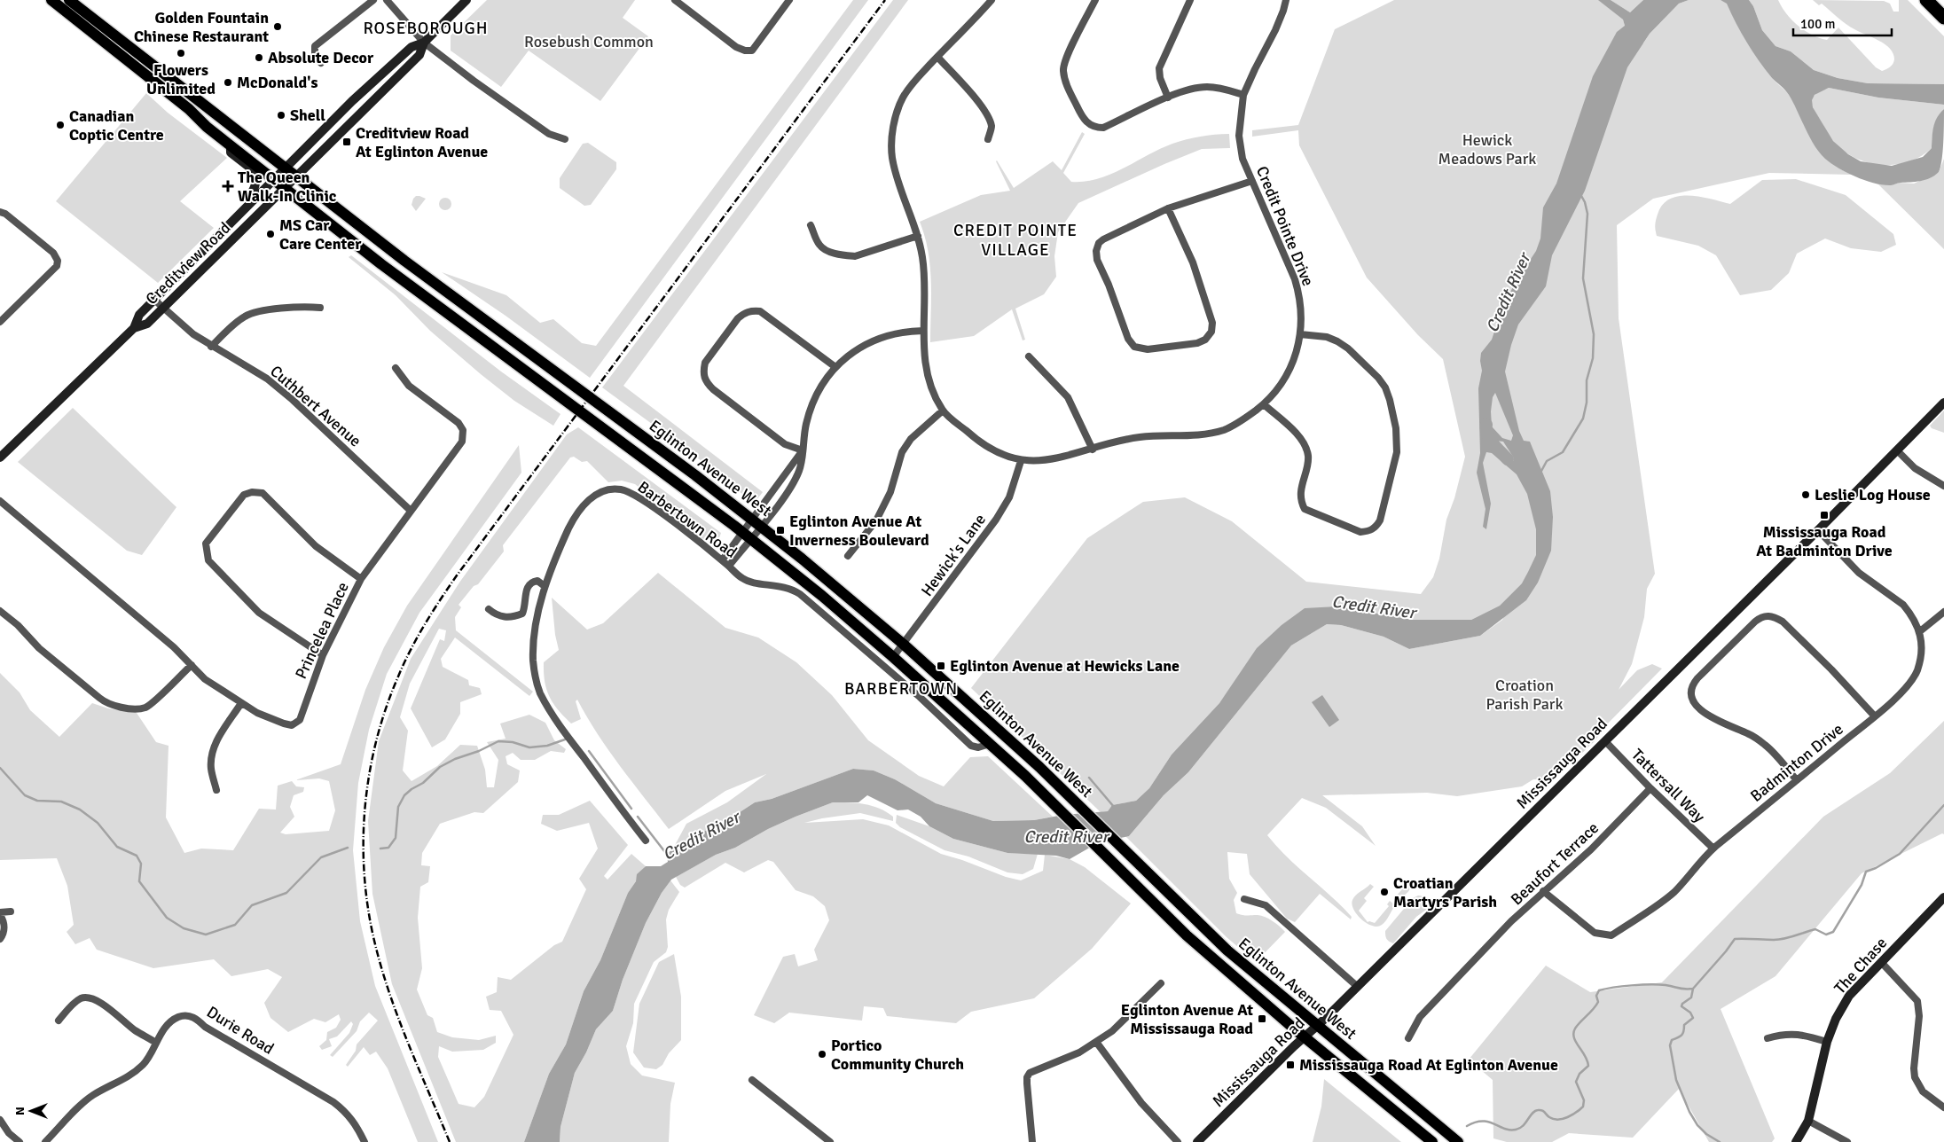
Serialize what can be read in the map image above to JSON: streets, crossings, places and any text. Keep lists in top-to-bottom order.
{
  "streets": {
    "main road": [
      "Creditview Road",
      "Eglinton Avenue West",
      "Mississauga Road",
      "The Chase"
    ],
    "street": [
      "Credit Pointe Drive",
      "Cuthbert Avenue",
      "Barbertown Road",
      "Hewick's Lane",
      "Princelea Place",
      "Badminton Drive",
      "Tattersall Way",
      "Beaufort Terrace",
      "Durie Road"
    ]
  },
  "crossings": [
    ["Credit Pointe Drive", "Hewick's Lane"],
    ["Creditview Road", "Cuthbert Avenue"],
    ["Creditview Road", "Eglinton Avenue West"],
    ["Cuthbert Avenue", "Princelea Place"],
    ["Eglinton Avenue West", "Barbertown Road"],
    ["Eglinton Avenue West", "Hewick's Lane"],
    ["Eglinton Avenue West", "Mississauga Road"],
    ["Badminton Drive", "Tattersall Way"],
    ["Badminton Drive", "Beaufort Terrace"],
    ["Mississauga Road", "Tattersall Way"],
    ["Tattersall Way", "Beaufort Terrace"]
  ],
  "districts": ["ROSEBOROUGH", "CREDIT POINTE VILLAGE", "BARBERTOWN"],
  "water": ["Credit River"],
  "parks": ["Rosebush Common", "Hewick Meadows Park", "Croation Parish Park"],
  "places": {
    "other": [
      "Golden Fountain Chinese Restaurant",
      "Flowers Unlimited",
      "Absolute Decor",
      "McDonald's",
      "Shell",
      "Canadian Coptic Centre",
      "MS Car Care Center",
      "Leslie Log House",
      "Croatian Martyrs Parish",
      "Portico Community Church"
    ],
    "transit": [
      "Creditview Road At Eglinton Avenue",
      "Mississauga Road At Badminton Drive",
      "Eglinton Avenue At Inverness Boulevard",
      "Eglinton Avenue at Hewicks Lane",
      "Eglinton Avenue At Mississauga Road",
      "Mississauga Road At Eglinton Avenue"
    ],
    "health": ["The Queen Walk-In Clinic"]
  },
  "scale_bar": "100 m",
  "north": "left"
}
